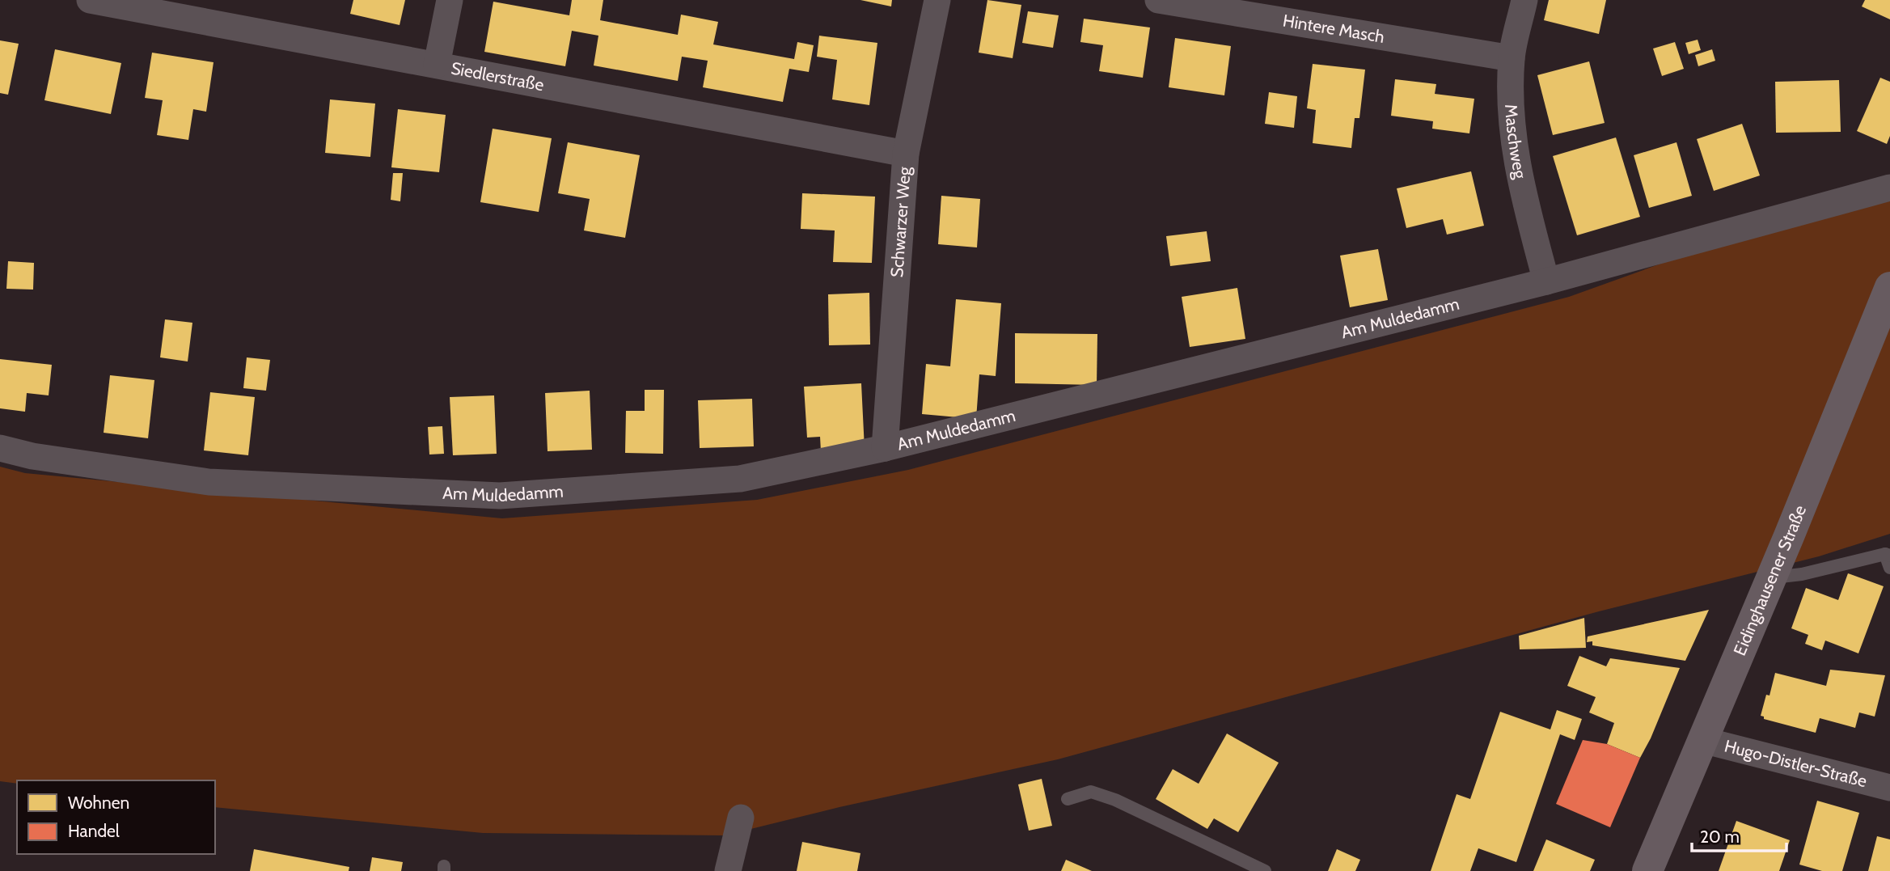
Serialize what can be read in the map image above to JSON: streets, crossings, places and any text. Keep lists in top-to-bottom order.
{
  "streets": {
    "main road": ["Eidinghausener Straße"],
    "street": [
      "Hintere Masch",
      "Siedlerstraße",
      "Maschweg",
      "Schwarzer Weg",
      "Am Muldedamm",
      "Hugo-Distler-Straße"
    ]
  },
  "crossings": [
    ["Hintere Masch", "Maschweg"],
    ["Siedlerstraße", "Schwarzer Weg"],
    ["Maschweg", "Am Muldedamm"],
    ["Schwarzer Weg", "Am Muldedamm"],
    ["Eidinghausener Straße", "Hugo-Distler-Straße"]
  ],
  "legend": ["Wohnen", "Handel"],
  "scale_bar": "20 m"
}
